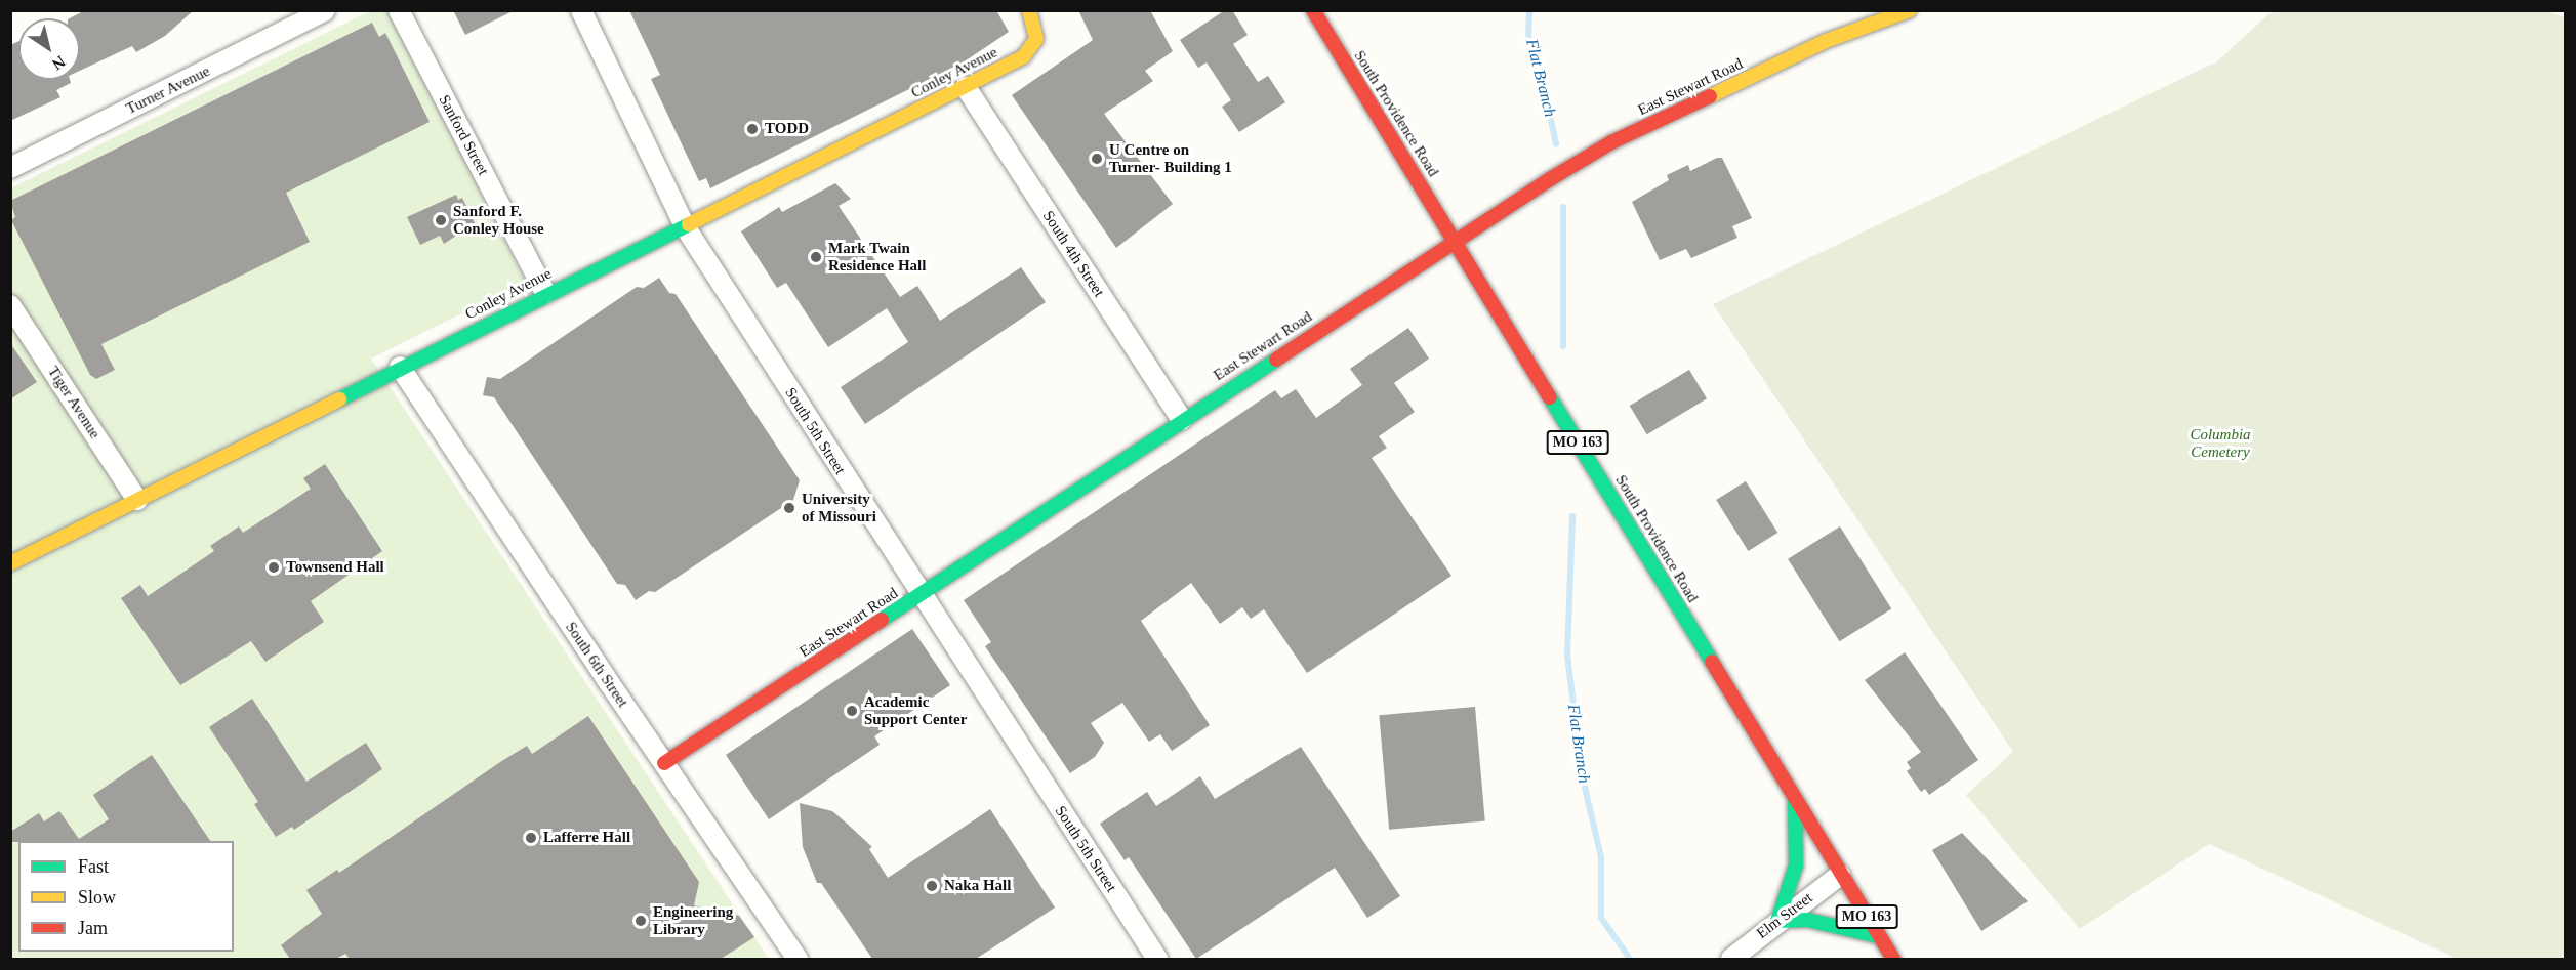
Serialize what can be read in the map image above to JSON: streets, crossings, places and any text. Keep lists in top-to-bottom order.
{
  "streets": {
    "street": [
      "Conley Avenue",
      "East Stewart Road",
      "Turner Avenue",
      "South Providence Road",
      "Sanford Street",
      "South 4th Street",
      "Tiger Avenue",
      "South 5th Street",
      "MO 163",
      "South 6th Street",
      "Elm Street"
    ]
  },
  "crossings": [
    ["Conley Avenue", "Sanford Street"],
    ["Conley Avenue", "South 4th Street"],
    ["Conley Avenue", "Tiger Avenue"],
    ["Conley Avenue", "South 5th Street"],
    ["Conley Avenue", "South 6th Street"],
    ["East Stewart Road", "South Providence Road"],
    ["East Stewart Road", "South 4th Street"],
    ["East Stewart Road", "South 5th Street"],
    ["East Stewart Road", "South 6th Street"],
    ["South Providence Road", "Elm Street"]
  ],
  "water": ["Flat Branch"],
  "parks": ["Columbia Cemetery"],
  "places": [
    "TODD",
    "U Centre on Turner- Building 1",
    "Sanford F. Conley House",
    "Mark Twain Residence Hall",
    "University of Missouri",
    "Townsend Hall",
    "Academic Support Center",
    "Lafferre Hall",
    "Naka Hall",
    "Engineering Library"
  ],
  "legend": ["Fast", "Slow", "Jam"],
  "north": "bottom right"
}
